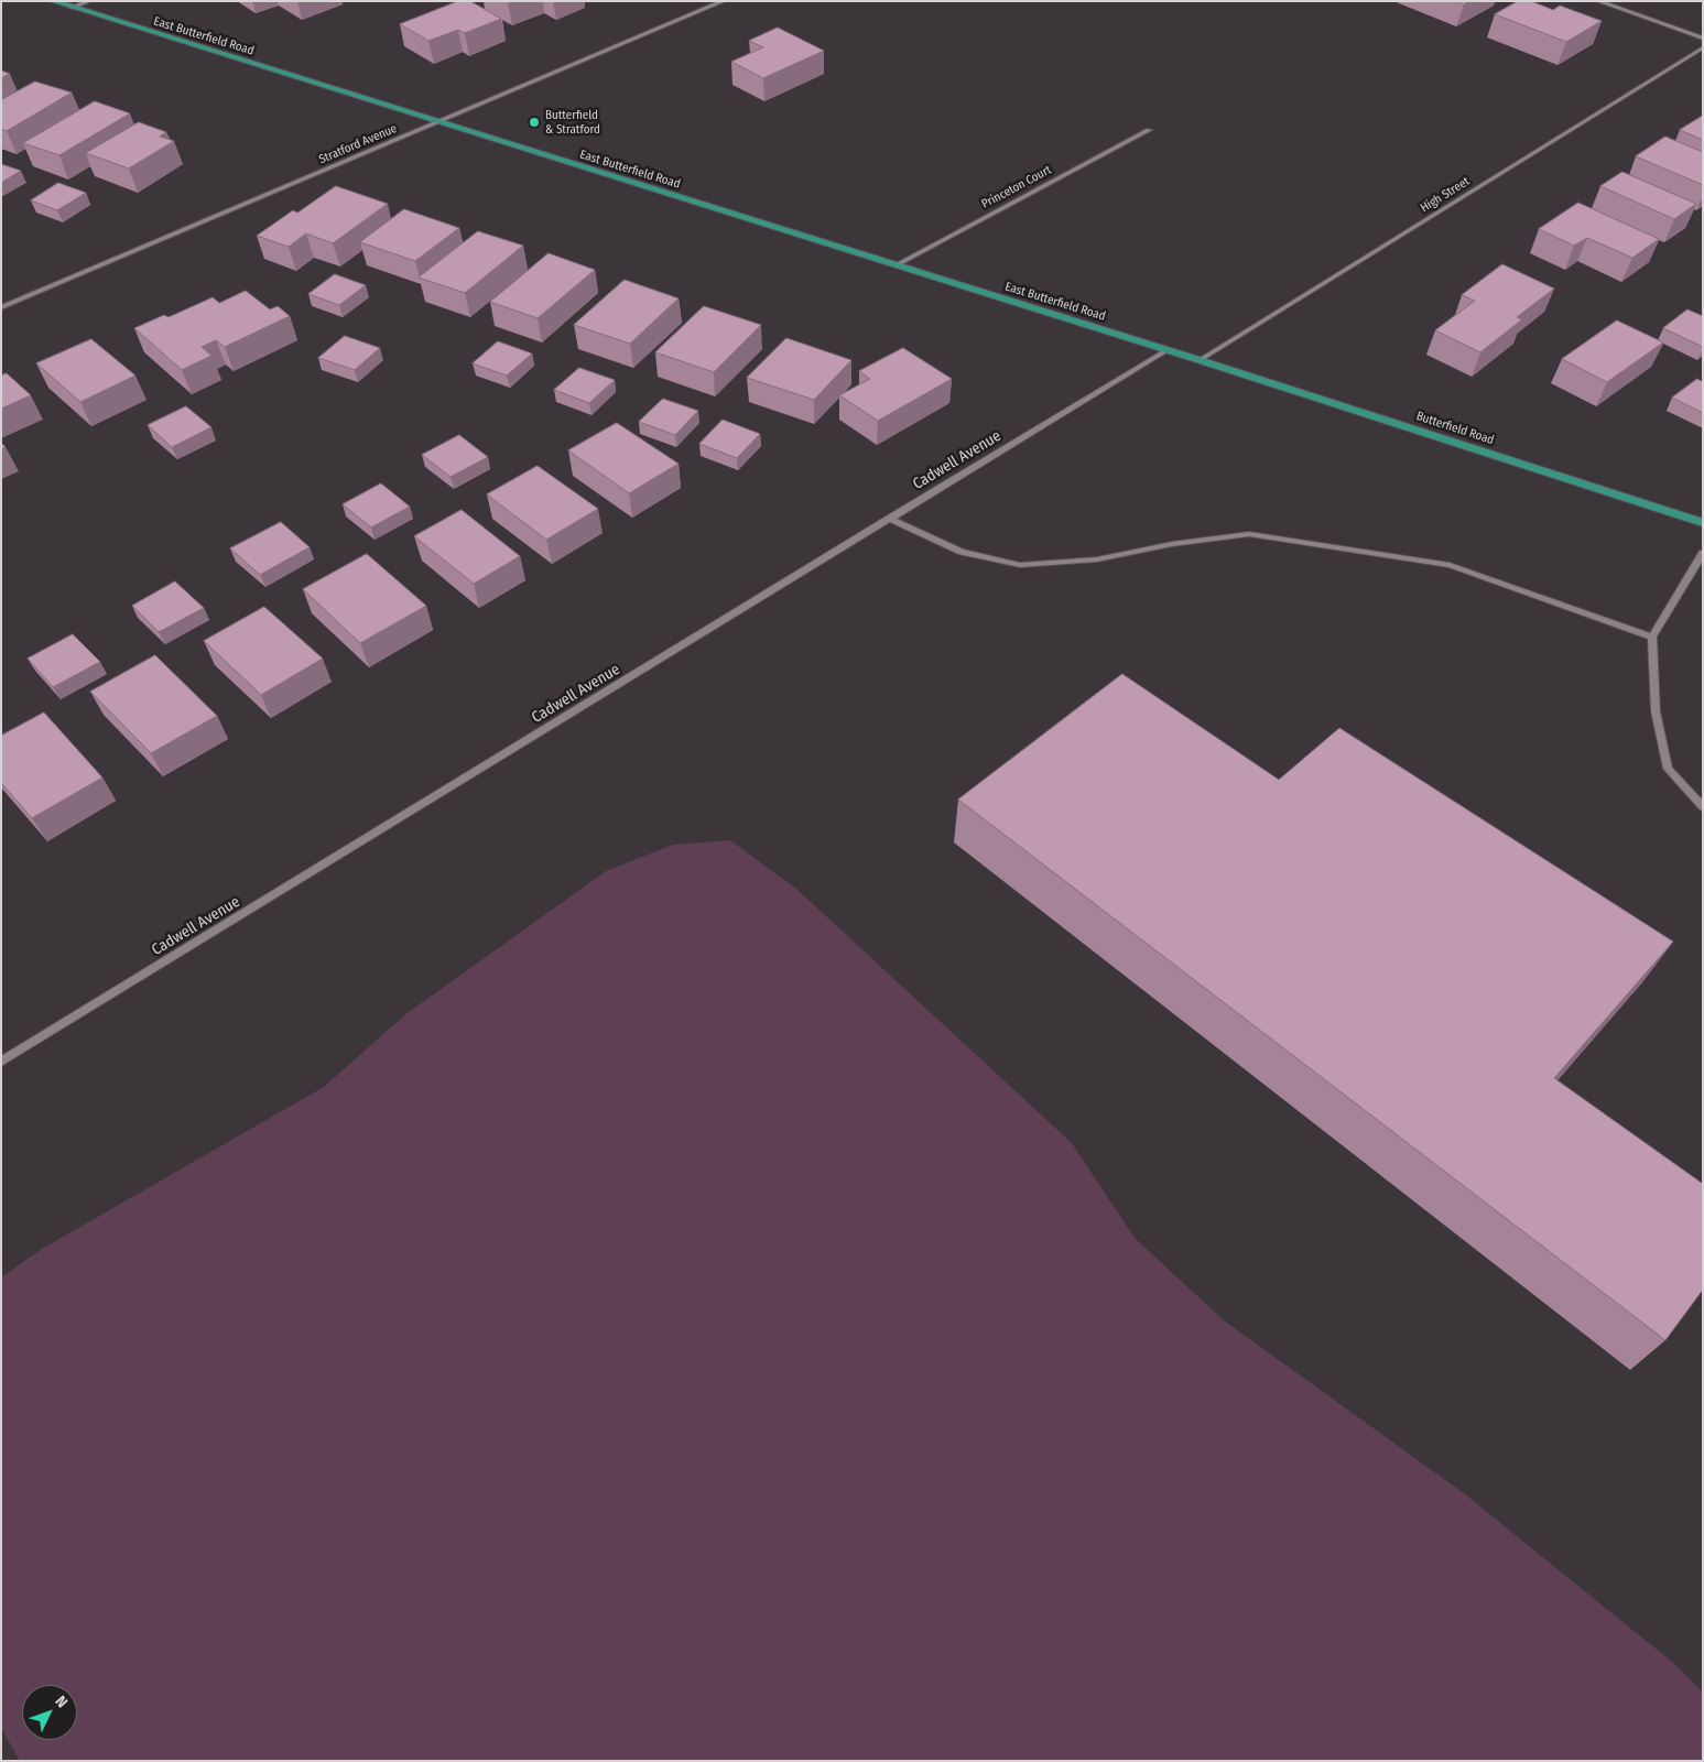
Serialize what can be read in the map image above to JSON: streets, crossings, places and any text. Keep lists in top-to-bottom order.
{
  "streets": {
    "main road": ["East Butterfield Road", "Butterfield Road"],
    "street": [
      "Stratford Avenue",
      "Princeton Court",
      "High Street",
      "Cadwell Avenue"
    ]
  },
  "crossings": [
    ["East Butterfield Road", "Stratford Avenue"],
    ["East Butterfield Road", "Princeton Court"],
    ["East Butterfield Road", "High Street"],
    ["East Butterfield Road", "Butterfield Road"],
    ["East Butterfield Road", "Cadwell Avenue"],
    ["High Street", "Butterfield Road"]
  ],
  "places": ["Butterfield & Stratford"],
  "north": "top right"
}
